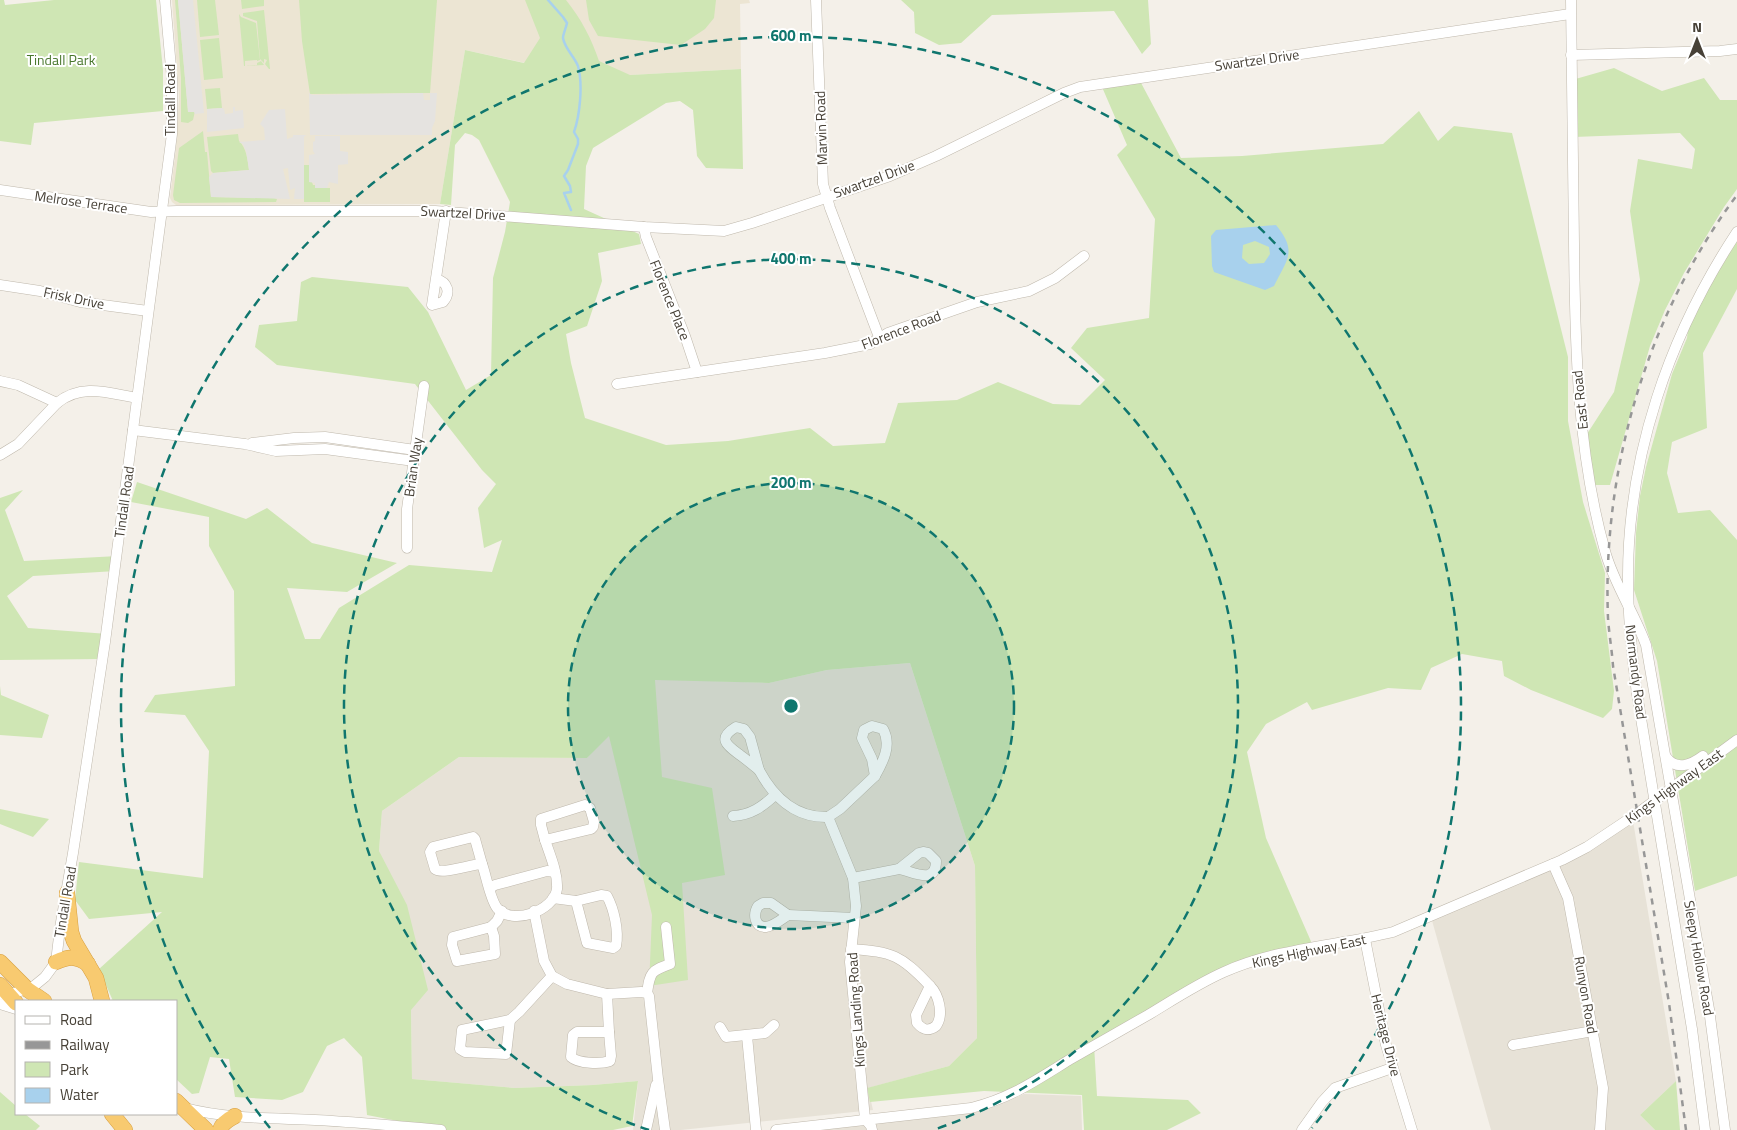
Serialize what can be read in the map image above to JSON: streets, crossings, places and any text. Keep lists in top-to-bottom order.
{
  "streets": {
    "street": [
      "Swartzel Drive",
      "Tindall Road",
      "Marvin Road",
      "Melrose Terrace",
      "Frisk Drive",
      "Florence Place",
      "Florence Road",
      "East Road",
      "Brian Way",
      "Normandy Road",
      "Kings Highway East",
      "Sleepy Hollow Road",
      "Runyon Road",
      "Kings Landing Road",
      "Heritage Drive"
    ]
  },
  "crossings": [
    ["Swartzel Drive", "Tindall Road"],
    ["Swartzel Drive", "Marvin Road"],
    ["Swartzel Drive", "Melrose Terrace"],
    ["Swartzel Drive", "Florence Place"],
    ["Swartzel Drive", "East Road"],
    ["Tindall Road", "Melrose Terrace"],
    ["Tindall Road", "Frisk Drive"],
    ["Marvin Road", "Florence Road"],
    ["Florence Place", "Florence Road"],
    ["East Road", "Normandy Road"],
    ["East Road", "Kings Highway East"],
    ["East Road", "Sleepy Hollow Road"],
    ["Normandy Road", "Kings Highway East"],
    ["Kings Highway East", "Sleepy Hollow Road"],
    ["Kings Highway East", "Runyon Road"],
    ["Kings Highway East", "Kings Landing Road"],
    ["Kings Highway East", "Heritage Drive"]
  ],
  "parks": ["Tindall Park"],
  "legend": [
    "Road",
    "Railway",
    "Park",
    "Water"
  ],
  "north": "top",
  "rings": ["600 m", "400 m", "200 m"]
}
